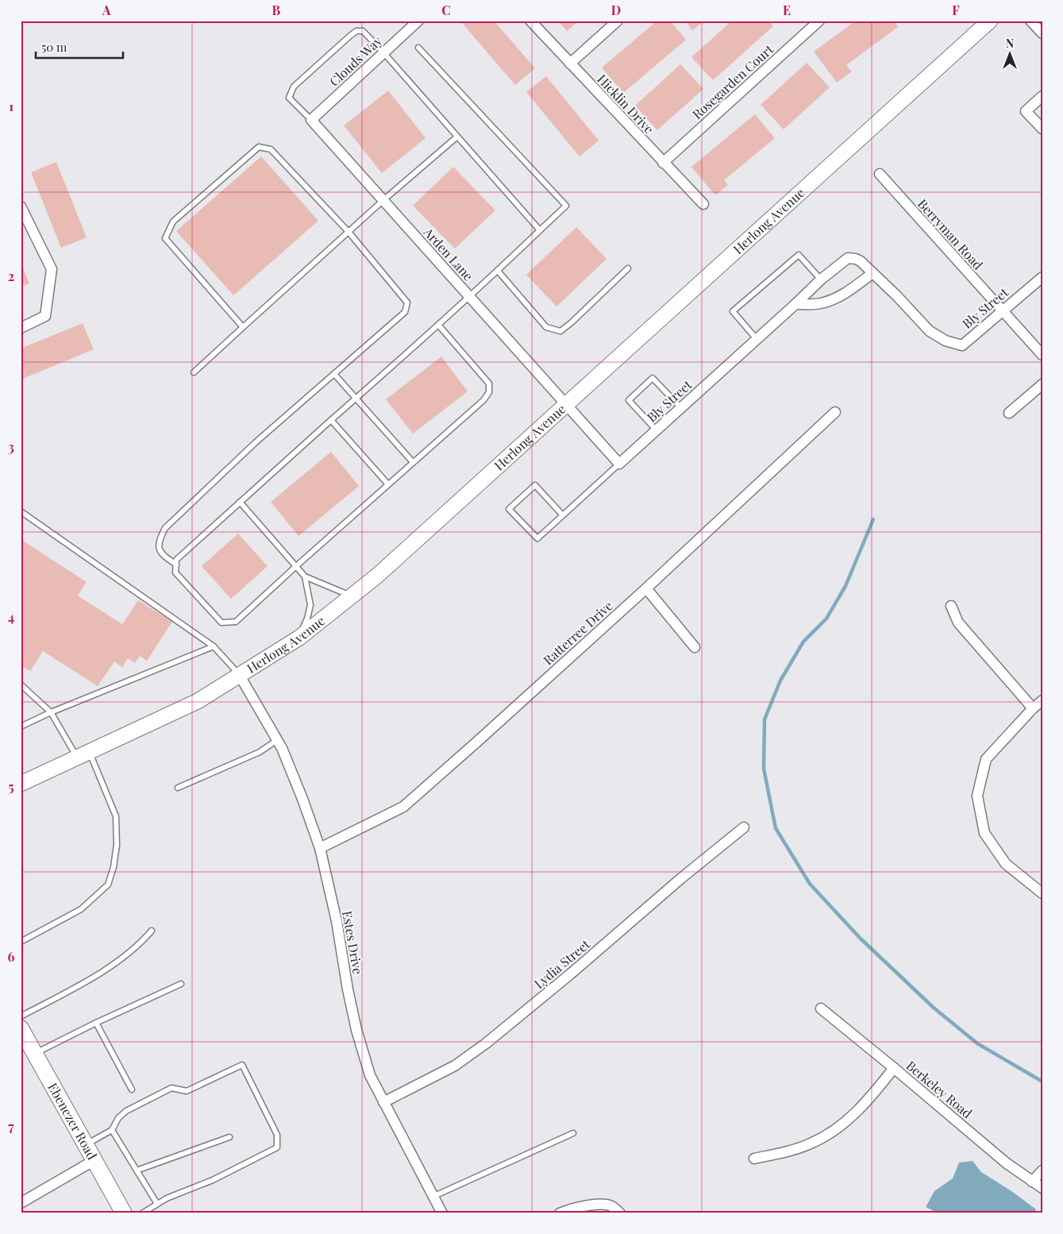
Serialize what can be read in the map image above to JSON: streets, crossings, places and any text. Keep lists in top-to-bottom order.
{
  "streets": {
    "main road": ["Ebenezer Road"],
    "street": [
      "Clouds Way",
      "Rosegarden Court",
      "Hicklin Drive",
      "Herlong Avenue",
      "Berryman Road",
      "Arden Lane",
      "Bly Street",
      "Ratterree Drive",
      "Estes Drive",
      "Lydia Street",
      "Berkeley Road"
    ]
  },
  "crossings": [
    ["Clouds Way", "Arden Lane"],
    ["Rosegarden Court", "Hicklin Drive"],
    ["Herlong Avenue", "Arden Lane"],
    ["Herlong Avenue", "Estes Drive"],
    ["Berryman Road", "Bly Street"],
    ["Ratterree Drive", "Estes Drive"],
    ["Estes Drive", "Lydia Street"]
  ],
  "scale_bar": "50 m",
  "north": "top",
  "grid": {
    "columns": [
      "A",
      "B",
      "C",
      "D",
      "E",
      "F"
    ],
    "rows": [
      "1",
      "2",
      "3",
      "4",
      "5",
      "6",
      "7"
    ]
  }
}
